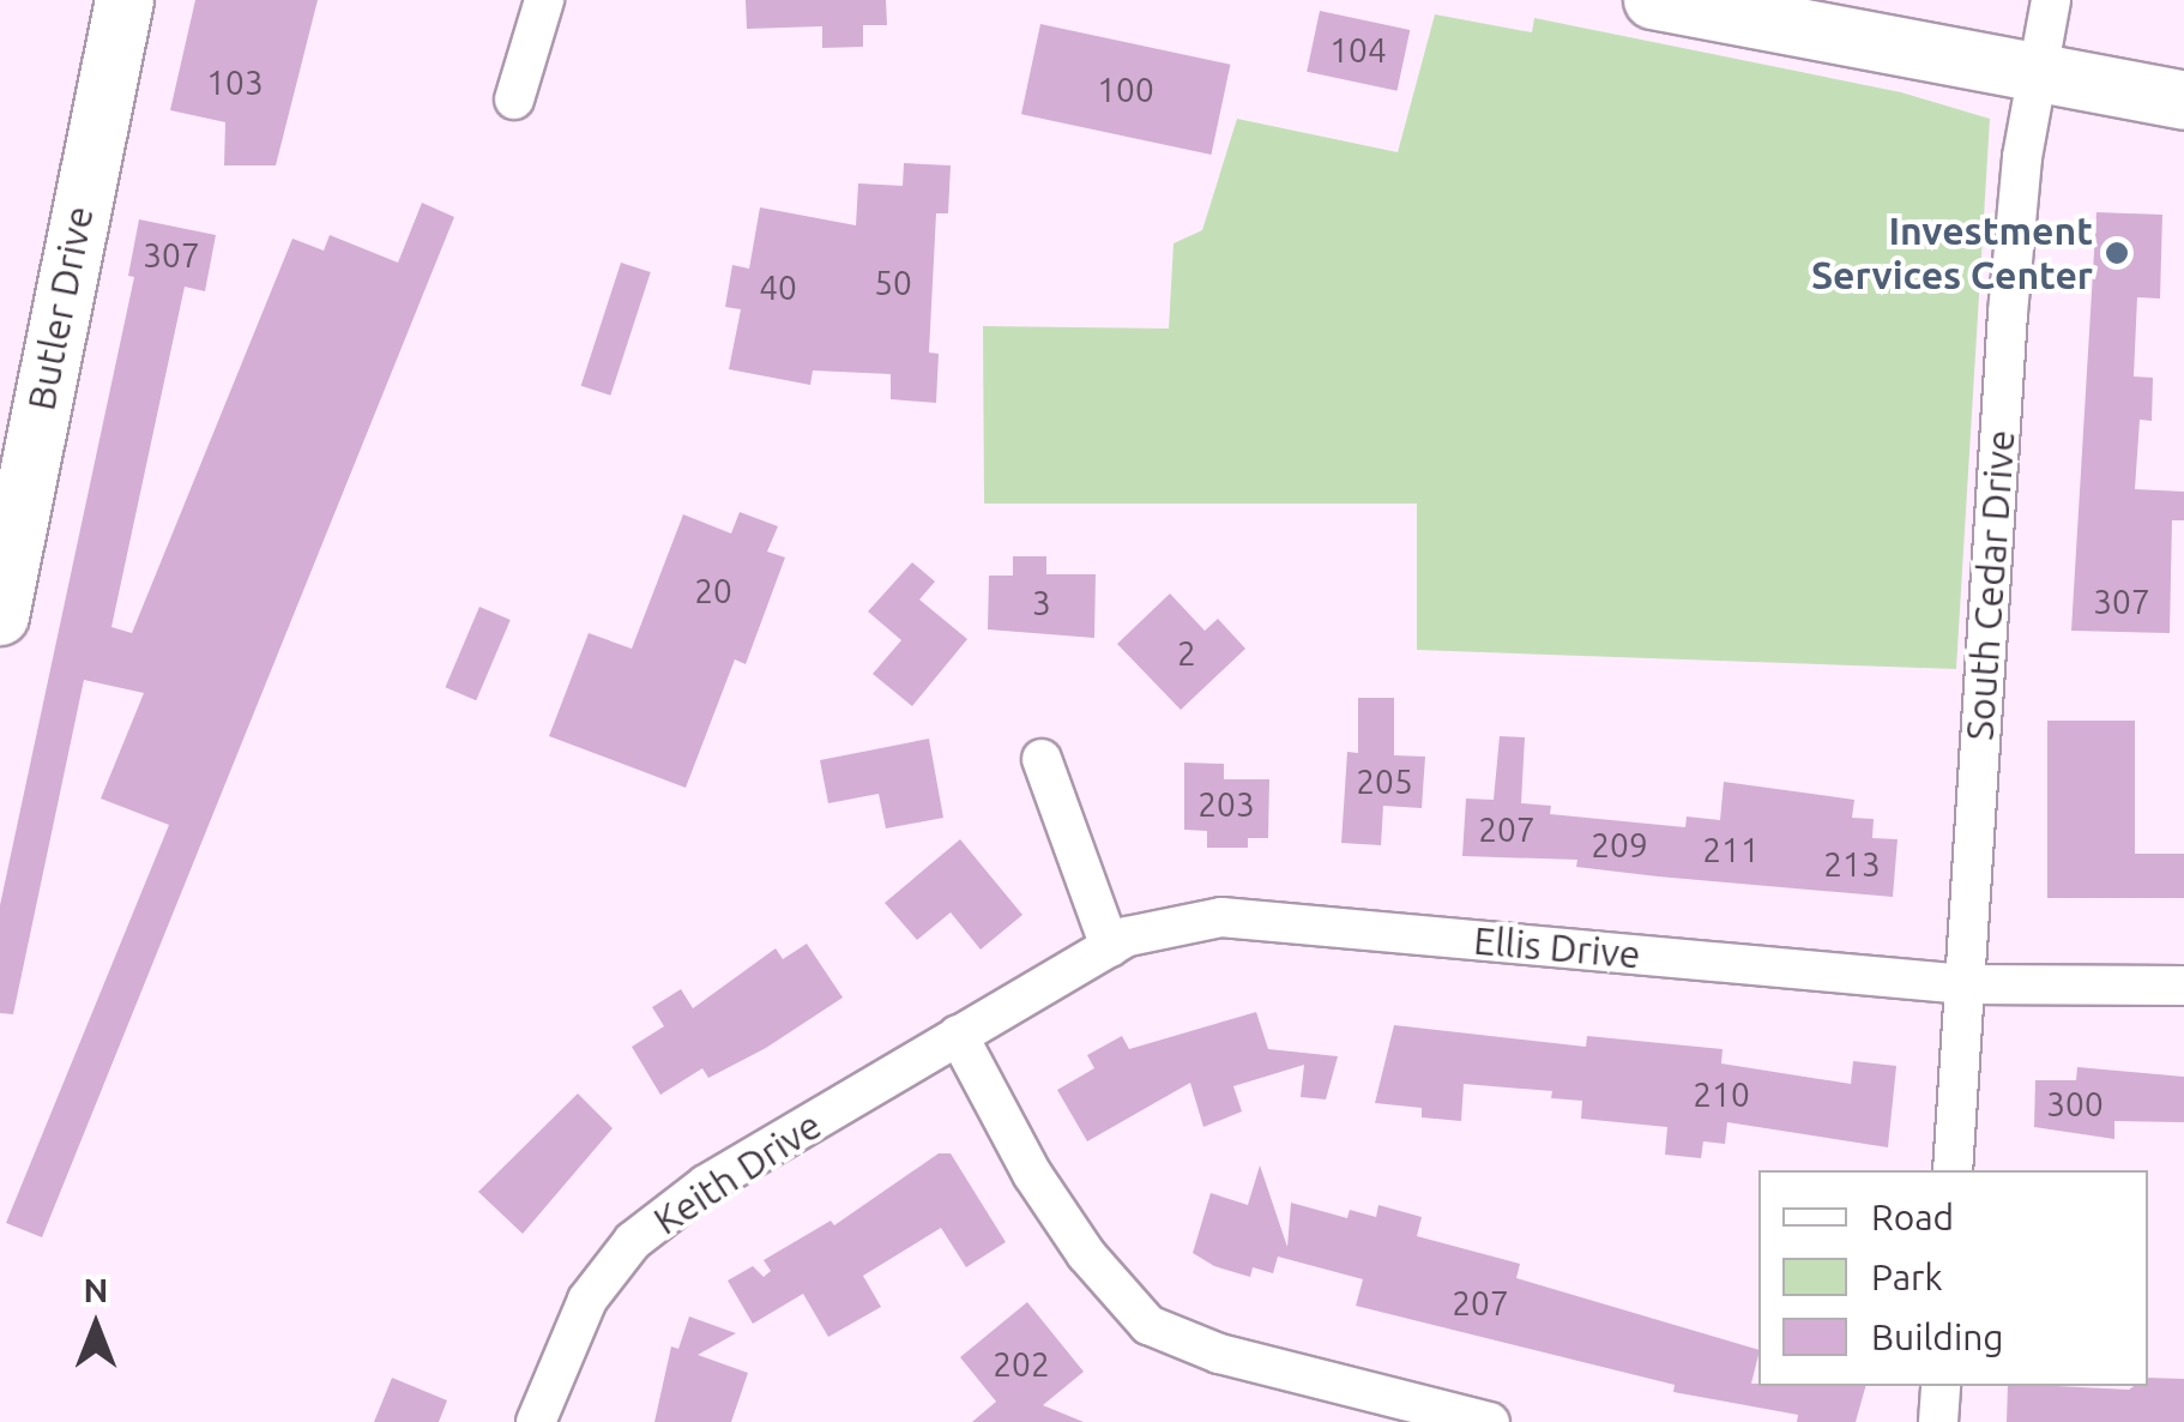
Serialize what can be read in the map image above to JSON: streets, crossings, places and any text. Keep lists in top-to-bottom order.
{
  "streets": {
    "street": [
      "Butler Drive",
      "South Cedar Drive",
      "Ellis Drive",
      "Keith Drive"
    ]
  },
  "crossings": [
    ["South Cedar Drive", "Ellis Drive"],
    ["Ellis Drive", "Keith Drive"]
  ],
  "places": ["Investment Services Center"],
  "house_numbers": [
    "104",
    "103",
    "100",
    "307",
    "50",
    "40",
    "20",
    "307",
    "3",
    "2",
    "205",
    "203",
    "207",
    "209",
    "211",
    "213",
    "210",
    "300",
    "207",
    "202"
  ],
  "legend": ["Road", "Park", "Building"],
  "north": "top"
}
